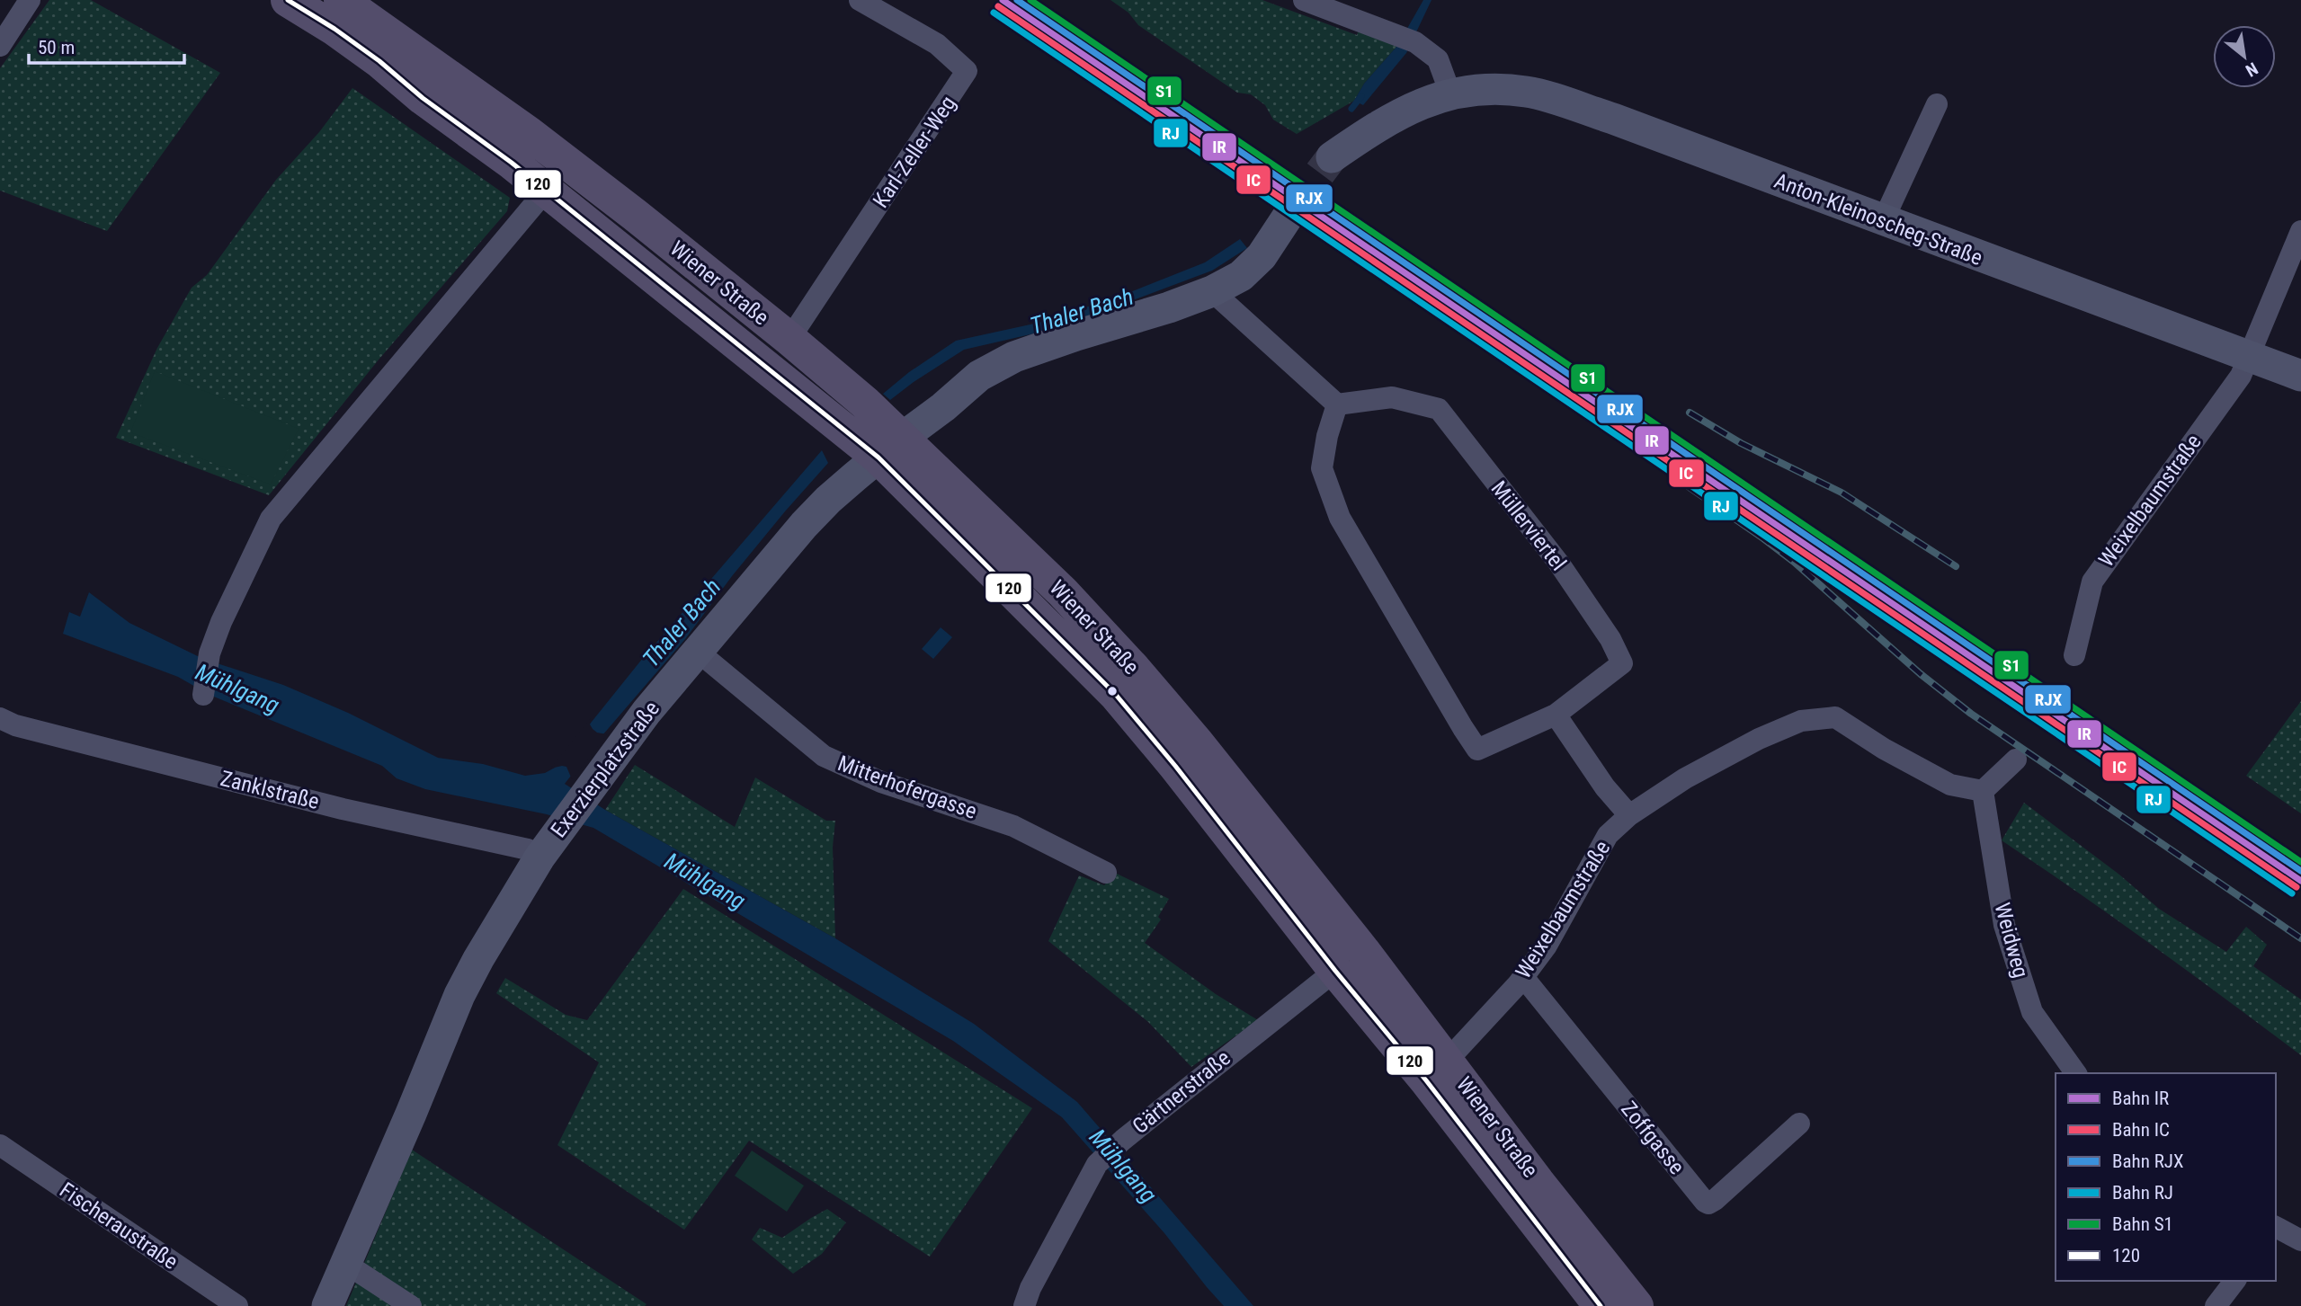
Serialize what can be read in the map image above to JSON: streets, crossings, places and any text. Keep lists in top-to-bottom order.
{
  "streets": {
    "main road": ["Anton-Kleinoscheg-Straße", "Wiener Straße", "Exerzierplatzstraße"],
    "street": [
      "Karl-Zeller-Weg",
      "Weixelbaumstraße",
      "Müllerviertel",
      "Mitterhofergasse",
      "Zanklstraße",
      "Weidweg",
      "Gärtnerstraße",
      "Zoffgasse",
      "Fischeraustraße"
    ]
  },
  "crossings": [
    ["Karl-Zeller-Weg", "Wiener Straße"],
    ["Anton-Kleinoscheg-Straße", "Weixelbaumstraße"],
    ["Wiener Straße", "Weixelbaumstraße"],
    ["Wiener Straße", "Exerzierplatzstraße"],
    ["Wiener Straße", "Gärtnerstraße"],
    ["Weixelbaumstraße", "Weidweg"],
    ["Weixelbaumstraße", "Zoffgasse"],
    ["Exerzierplatzstraße", "Mitterhofergasse"],
    ["Exerzierplatzstraße", "Zanklstraße"]
  ],
  "water": ["Thaler Bach", "Mühlgang"],
  "lines": [
    "rail line IR",
    "rail line RJX",
    "rail line S1",
    "transit line 120",
    "rail line IC",
    "rail line RJ"
  ],
  "legend": [
    "Bahn IR",
    "Bahn IC",
    "Bahn RJX",
    "Bahn RJ",
    "Bahn S1",
    "120"
  ],
  "scale_bar": "50 m",
  "north": "bottom right"
}
